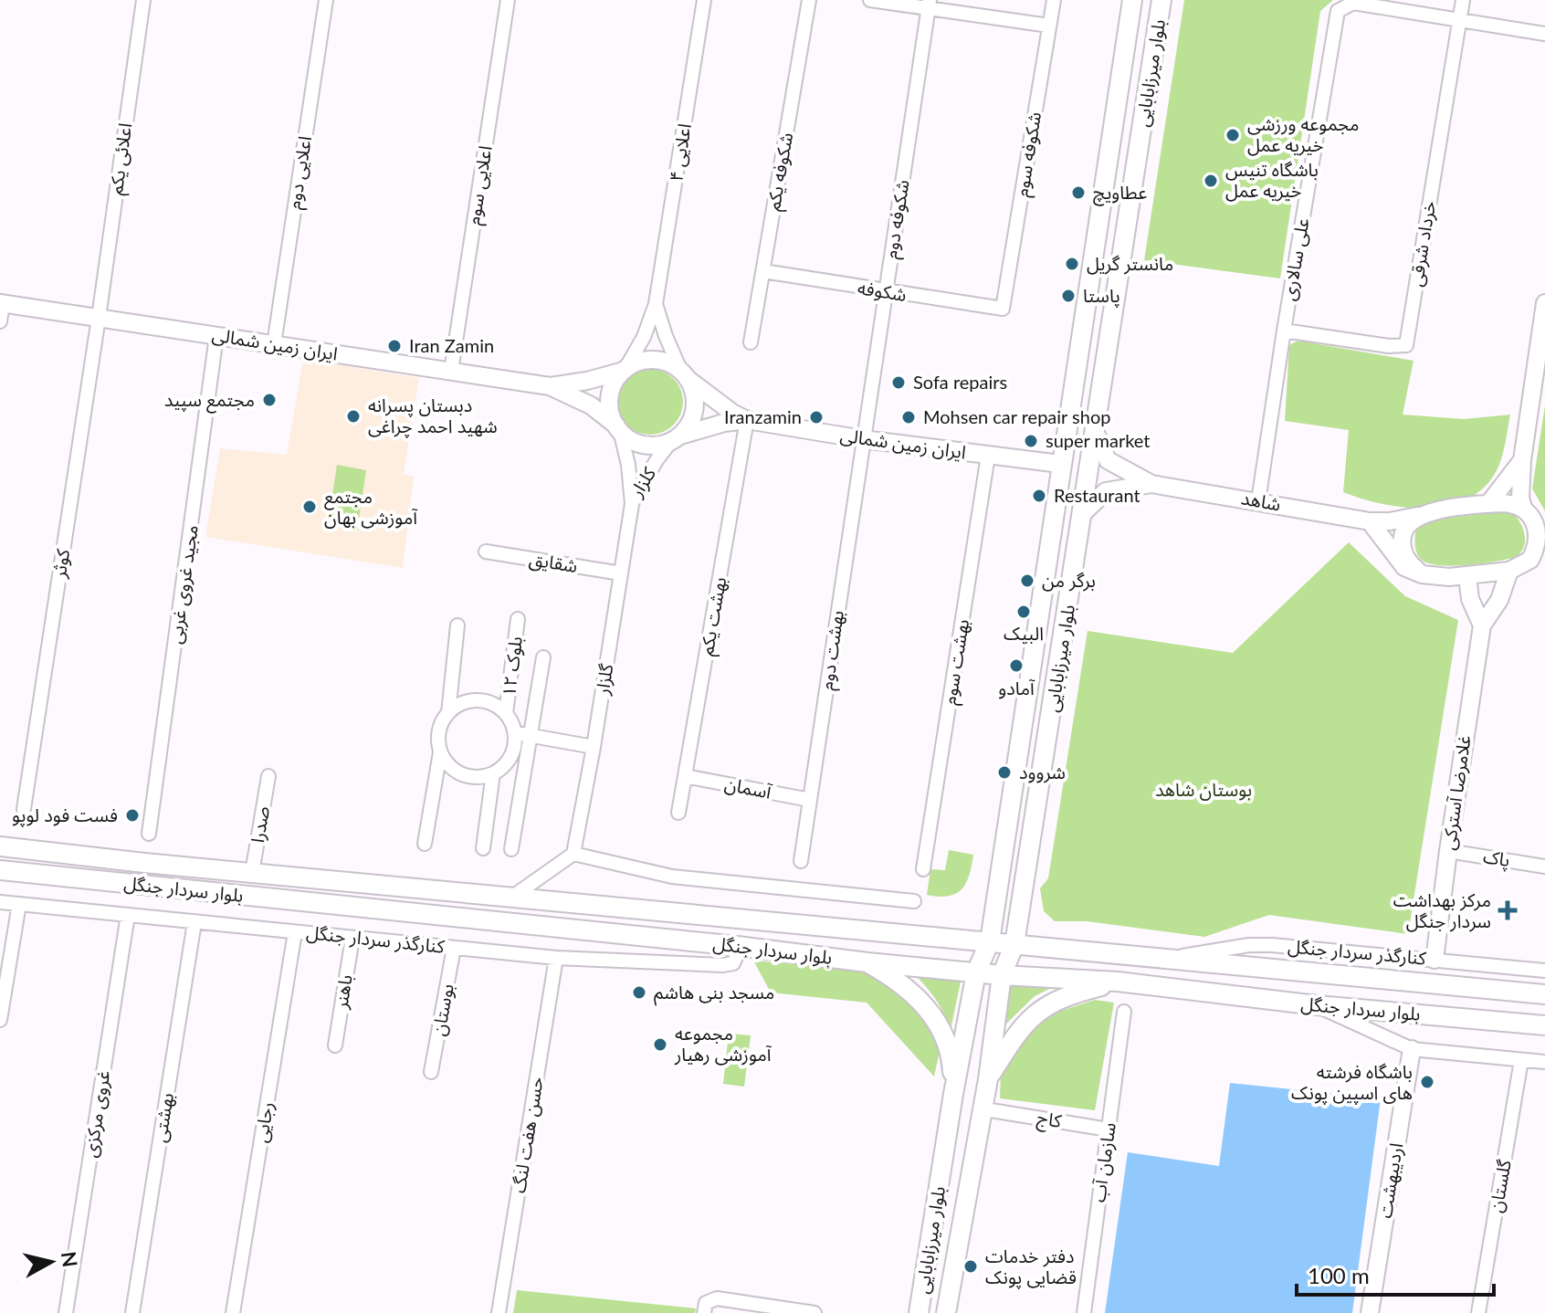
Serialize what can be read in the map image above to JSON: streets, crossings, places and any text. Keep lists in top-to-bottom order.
{
  "streets": {
    "main road": ["بلوار میرزابابایی", "بلوار سردار جنگل"],
    "street": [
      "اعلایی ۴",
      "شکوفه سوم",
      "اعلائی یکم",
      "شکوفه یکم",
      "اعلایی دوم",
      "اعلایی سوم",
      "شکوفه دوم",
      "خرداد شرقی",
      "علی سالاری",
      "شکوفه",
      "ایران زمین شمالی",
      "کلزار",
      "شاهد",
      "شقایق",
      "کوثر",
      "مجید غروی غربی",
      "بهشت یکم",
      "بهشت دوم",
      "بهشت سوم",
      "بلوک ۱۲",
      "گلزار",
      "آسمان",
      "غلامرضا آسترکی",
      "صدرا",
      "پاک",
      "کنارگذر سردار جنگل",
      "باهنر",
      "بوستان",
      "غروی مرکزی",
      "بهشتی",
      "کاج",
      "رجایی",
      "حسن هفت لنگ",
      "سازمان آب",
      "اردیبهشت",
      "گلستان"
    ]
  },
  "crossings": [
    ["بلوار میرزابابایی", "ایران زمین شمالی"],
    ["بلوار میرزابابایی", "شاهد"],
    ["بلوار میرزابابایی", "بلوار سردار جنگل"],
    ["اعلایی ۴", "ایران زمین شمالی"],
    ["اعلایی ۴", "کلزار"],
    ["شکوفه سوم", "شکوفه"],
    ["اعلائی یکم", "ایران زمین شمالی"],
    ["اعلائی یکم", "کوثر"],
    ["شکوفه یکم", "شکوفه"],
    ["اعلایی دوم", "ایران زمین شمالی"],
    ["اعلایی سوم", "ایران زمین شمالی"],
    ["شکوفه دوم", "شکوفه"],
    ["شکوفه دوم", "ایران زمین شمالی"],
    ["شکوفه دوم", "بهشت دوم"],
    ["خرداد شرقی", "علی سالاری"],
    ["علی سالاری", "شاهد"],
    ["ایران زمین شمالی", "کلزار"],
    ["ایران زمین شمالی", "کوثر"],
    ["ایران زمین شمالی", "مجید غروی غربی"],
    ["ایران زمین شمالی", "بهشت یکم"],
    ["ایران زمین شمالی", "بهشت دوم"],
    ["ایران زمین شمالی", "بهشت سوم"],
    ["کلزار", "گلزار"],
    ["شقایق", "گلزار"],
    ["بهشت یکم", "آسمان"],
    ["بهشت دوم", "آسمان"],
    ["غلامرضا آسترکی", "پاک"],
    ["غلامرضا آسترکی", "کنارگذر سردار جنگل"],
    ["صدرا", "بلوار سردار جنگل"],
    ["بلوار سردار جنگل", "کنارگذر سردار جنگل"],
    ["کنارگذر سردار جنگل", "باهنر"],
    ["کنارگذر سردار جنگل", "بوستان"],
    ["کنارگذر سردار جنگل", "غروی مرکزی"],
    ["کنارگذر سردار جنگل", "بهشتی"],
    ["کنارگذر سردار جنگل", "رجایی"],
    ["کنارگذر سردار جنگل", "حسن هفت لنگ"],
    ["کاج", "سازمان آب"]
  ],
  "parks": ["بوستان شاهد"],
  "places": {
    "other": [
      "مجموعه ورزشی خیریه عمل",
      "باشگاه تنیس خیریه عمل",
      "عطاویچ",
      "مانستر گریل",
      "پاستا",
      "Iran Zamin",
      "Sofa repairs",
      "مجتمع سپید",
      "دبستان پسرانه شهید احمد چراغی",
      "Iranzamin",
      "Mohsen car repair shop",
      "super market",
      "Restaurant",
      "مجتمع آموزشی بهان",
      "برگر من",
      "البیک",
      "آمادو",
      "شروود",
      "فست فود لوپو",
      "مسجد بنی هاشم",
      "مجموعه آموزشی رهیار",
      "باشگاه فرشته های اسپین پونک",
      "دفتر خدمات قضایی پونک"
    ],
    "health": ["مرکز بهداشت سردار جنگل"]
  },
  "scale_bar": "100 m",
  "north": "right"
}
